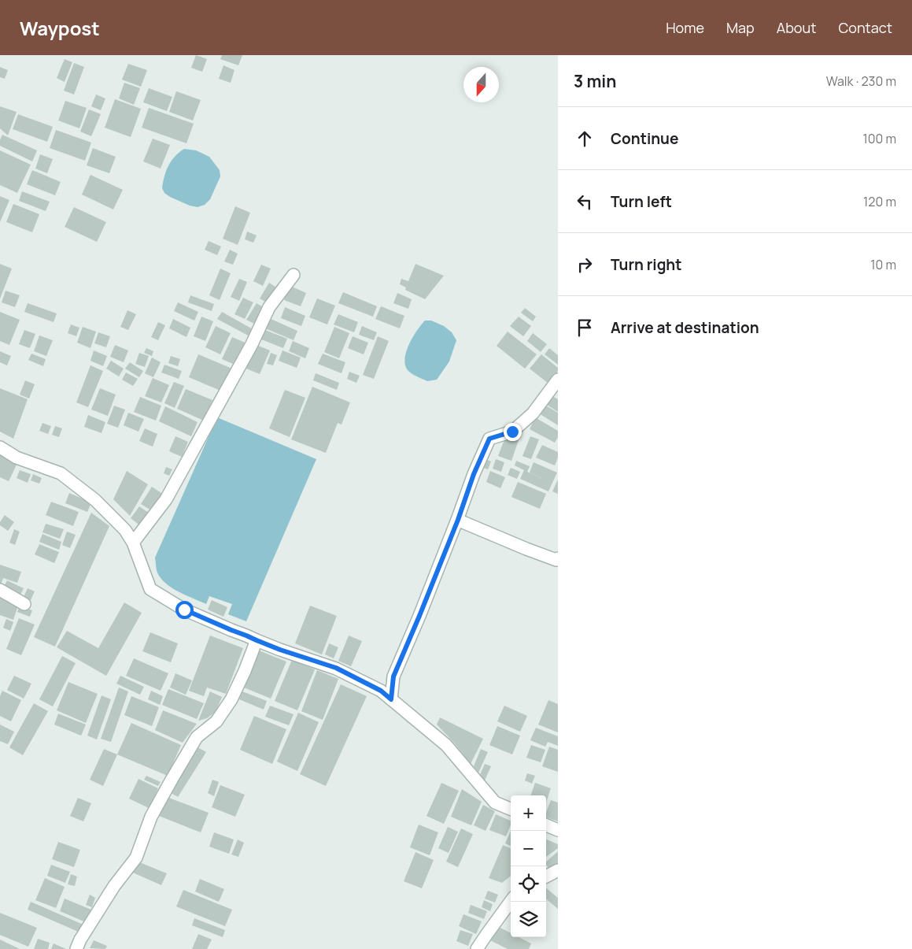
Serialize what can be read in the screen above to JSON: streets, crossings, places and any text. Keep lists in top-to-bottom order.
{
  "north": "bottom",
  "page": {
    "header": "Waypost",
    "nav": [
      "Home",
      "Map",
      "About",
      "Contact"
    ],
    "heading": ["3 min", "Walk · 230 m"],
    "list": [
      ["Continue", "100 m"],
      ["Turn left", "120 m"],
      ["Turn right", "10 m"],
      "Arrive at destination"
    ],
    "map_buttons": ["+", "−"]
  }
}
